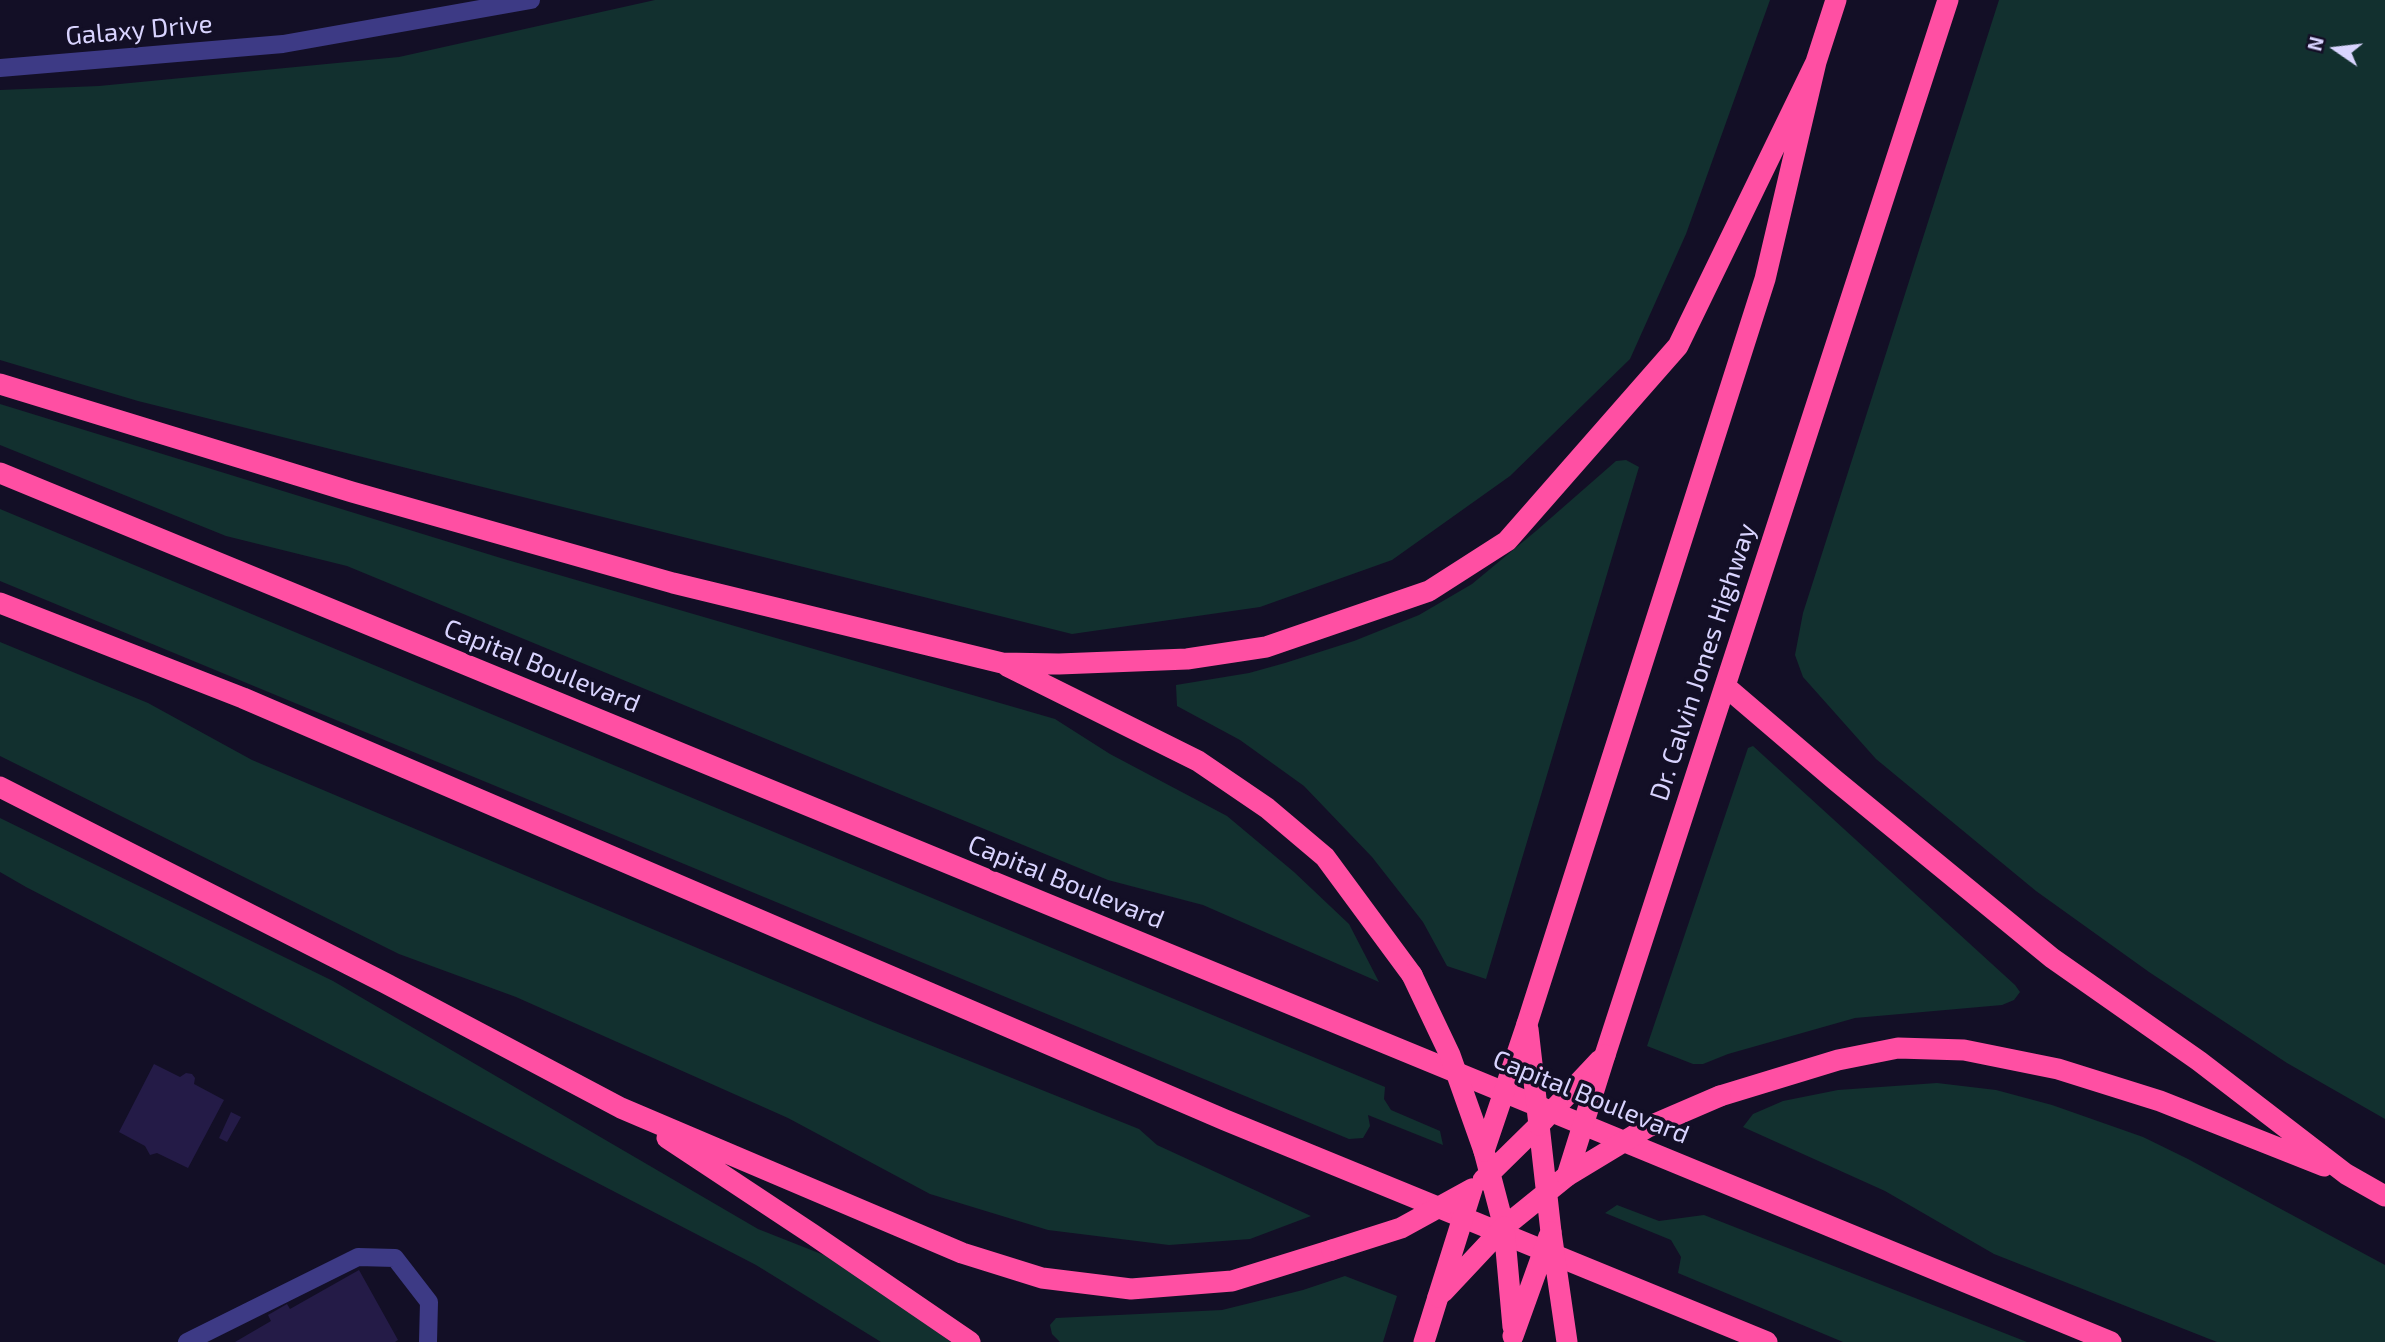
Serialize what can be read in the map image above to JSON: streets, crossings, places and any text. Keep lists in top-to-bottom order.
{
  "streets": {
    "highway": ["Dr. Calvin Jones Highway", "Capital Boulevard"],
    "street": ["Galaxy Drive"]
  },
  "north": "left"
}
